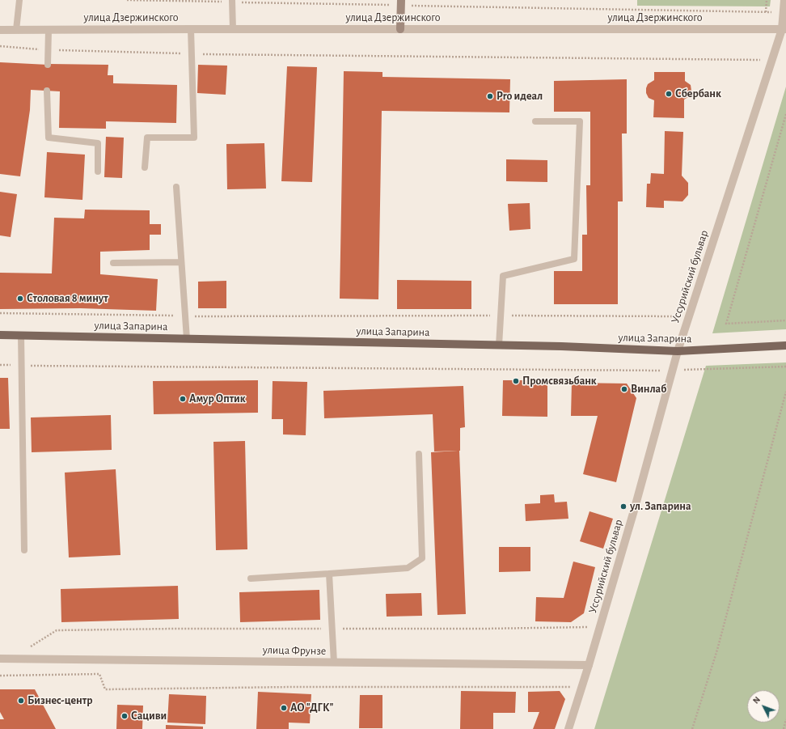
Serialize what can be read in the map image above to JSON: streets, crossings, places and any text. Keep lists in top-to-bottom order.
{
  "streets": {
    "main road": ["улица Запарина"],
    "street": ["улица Дзержинского", "Уссурийский бульвар", "улица Фрунзе"]
  },
  "crossings": [
    ["улица Дзержинского", "Уссурийский бульвар"],
    ["Уссурийский бульвар", "улица Запарина"],
    ["Уссурийский бульвар", "улица Фрунзе"]
  ],
  "places": [
    "Сбербанк",
    "Pro идеал",
    "Столовая 8 минут",
    "Промсвязьбанк",
    "Винлаб",
    "Амур Оптик",
    "ул. Запарина",
    "Бизнес-центр",
    "АО \"ДГК\"",
    "Сациви"
  ],
  "north": "top left"
}
